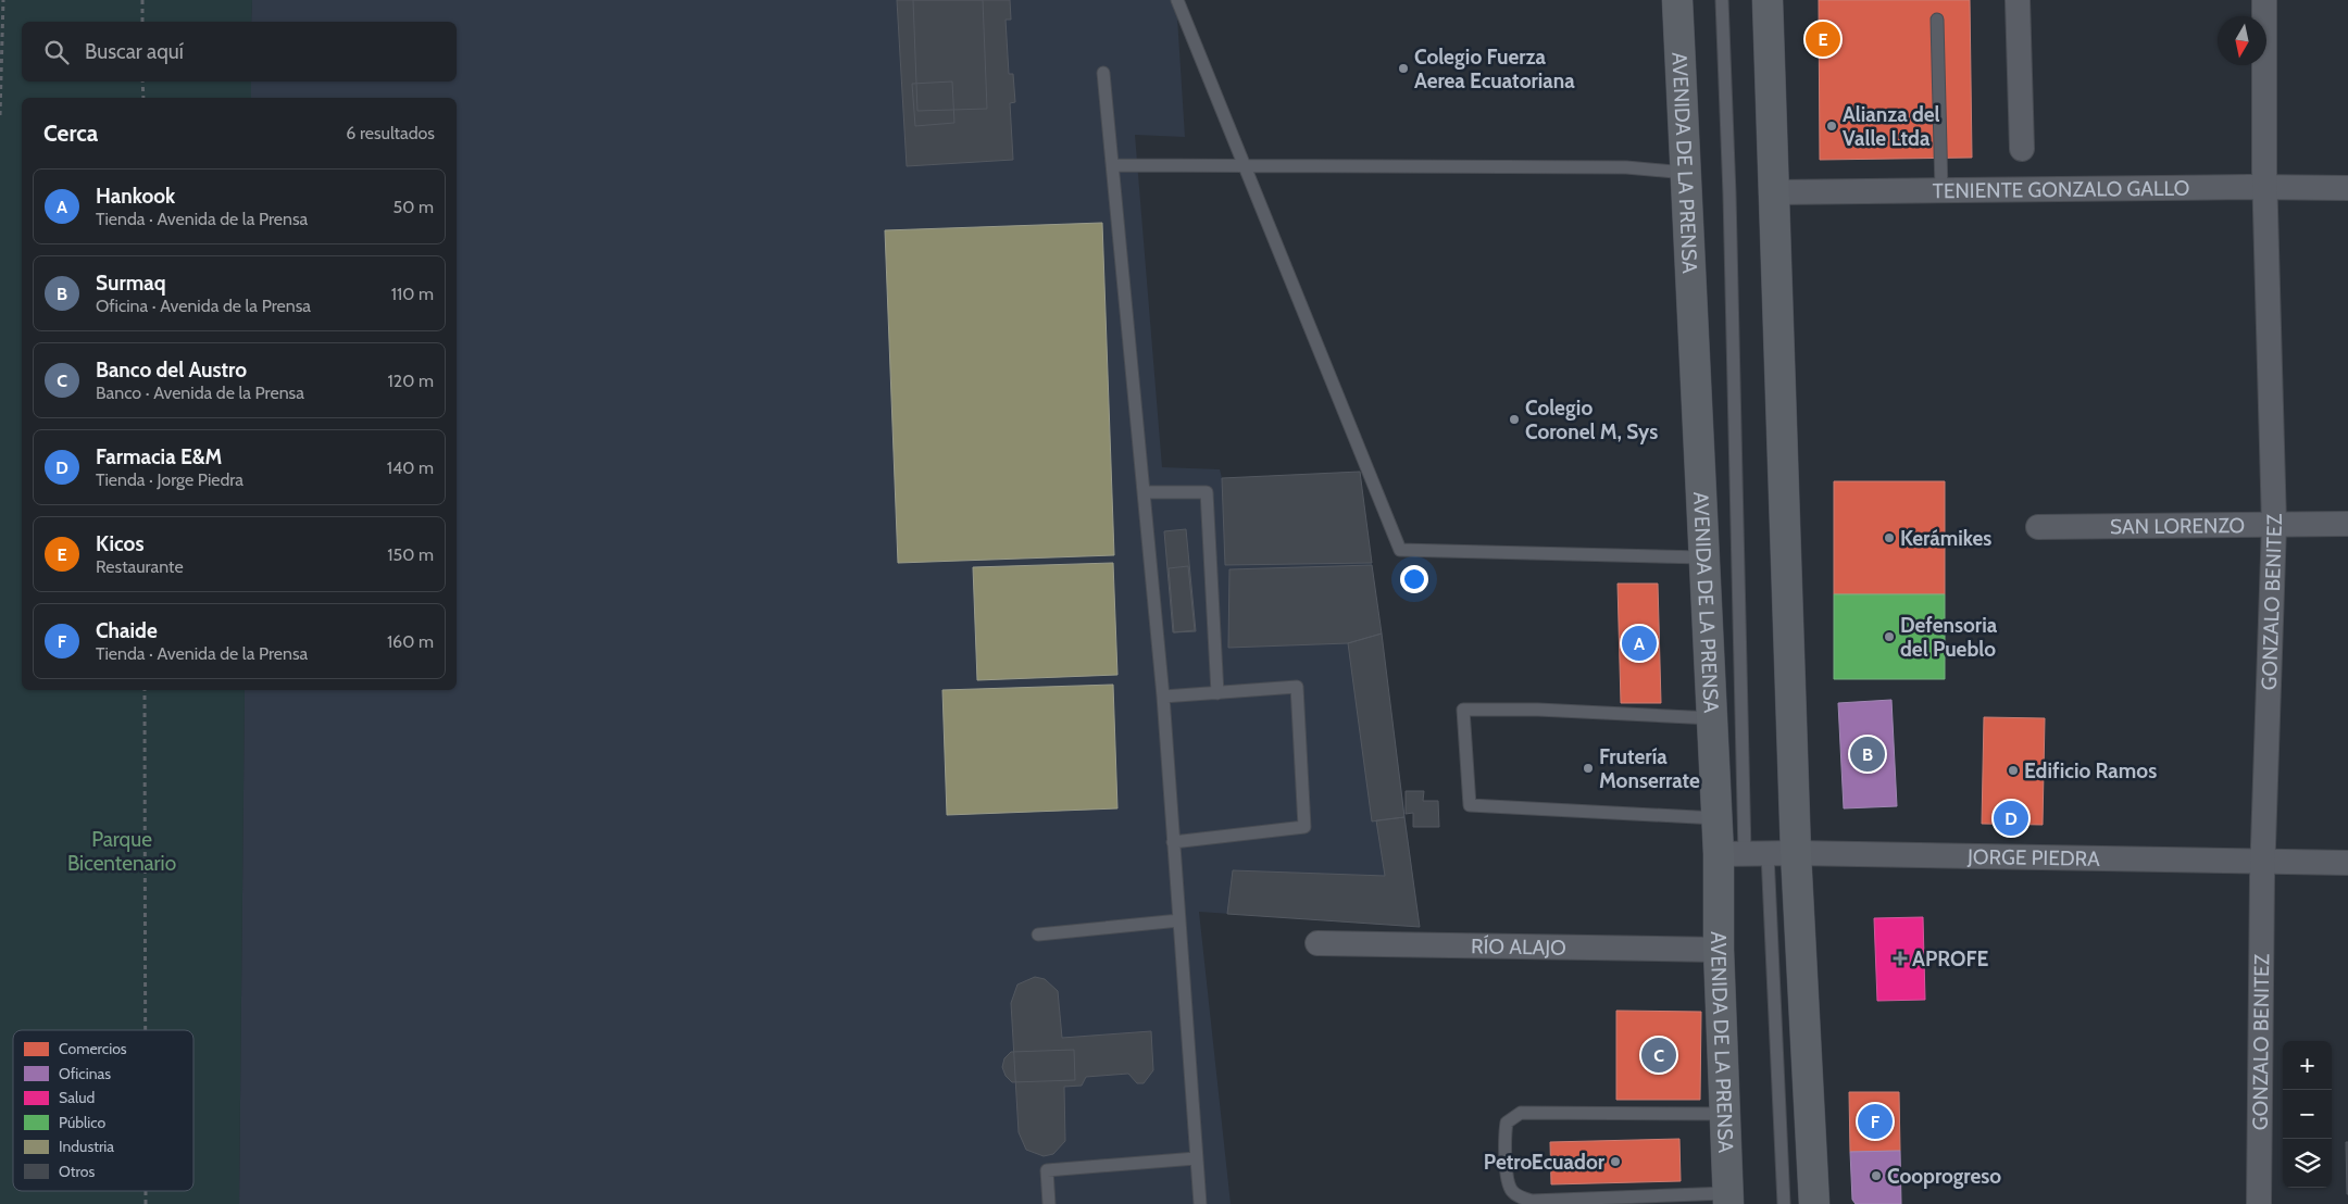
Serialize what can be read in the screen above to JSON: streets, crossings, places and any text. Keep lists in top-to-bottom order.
{
  "streets": {
    "main road": ["AVENIDA DE LA PRENSA"],
    "street": [
      "TENIENTE GONZALO GALLO",
      "SAN LORENZO",
      "GONZALO BENITEZ",
      "JORGE PIEDRA",
      "RÍO ALAJO"
    ]
  },
  "crossings": [
    ["AVENIDA DE LA PRENSA", "TENIENTE GONZALO GALLO"],
    ["AVENIDA DE LA PRENSA", "JORGE PIEDRA"],
    ["AVENIDA DE LA PRENSA", "RÍO ALAJO"],
    ["TENIENTE GONZALO GALLO", "GONZALO BENITEZ"],
    ["SAN LORENZO", "GONZALO BENITEZ"],
    ["GONZALO BENITEZ", "JORGE PIEDRA"]
  ],
  "parks": ["Parque Bicentenario"],
  "places": {
    "other": [
      "Colegio Fuerza Aerea Ecuatoriana",
      "Alianza del Valle Ltda",
      "Colegio Coronel M, Sys",
      "Kerámikes",
      "Defensoria del Pueblo",
      "Frutería Monserrate",
      "Edificio Ramos",
      "PetroEcuador",
      "Cooprogreso"
    ],
    "health": ["APROFE"]
  },
  "legend": [
    "Comercios",
    "Oficinas",
    "Salud",
    "Público",
    "Industria",
    "Otros"
  ],
  "north": "bottom",
  "page": {
    "pins": [
      "E",
      "A",
      "B",
      "D",
      "C",
      "F"
    ],
    "search": "Buscar aquí",
    "heading": ["Cerca", "6 resultados"],
    "list": [
      {
        "mark": "A",
        "name": "Hankook",
        "note": "Tienda · Avenida de la Prensa",
        "value": "50 m"
      },
      {
        "mark": "B",
        "name": "Surmaq",
        "note": "Oficina · Avenida de la Prensa",
        "value": "110 m"
      },
      {
        "mark": "C",
        "name": "Banco del Austro",
        "note": "Banco · Avenida de la Prensa",
        "value": "120 m"
      },
      {
        "mark": "D",
        "name": "Farmacia E&M",
        "note": "Tienda · Jorge Piedra",
        "value": "140 m"
      },
      {
        "mark": "E",
        "name": "Kicos",
        "note": "Restaurante",
        "value": "150 m"
      },
      {
        "mark": "F",
        "name": "Chaide",
        "note": "Tienda · Avenida de la Prensa",
        "value": "160 m"
      }
    ],
    "map_buttons": ["+", "−"]
  }
}
